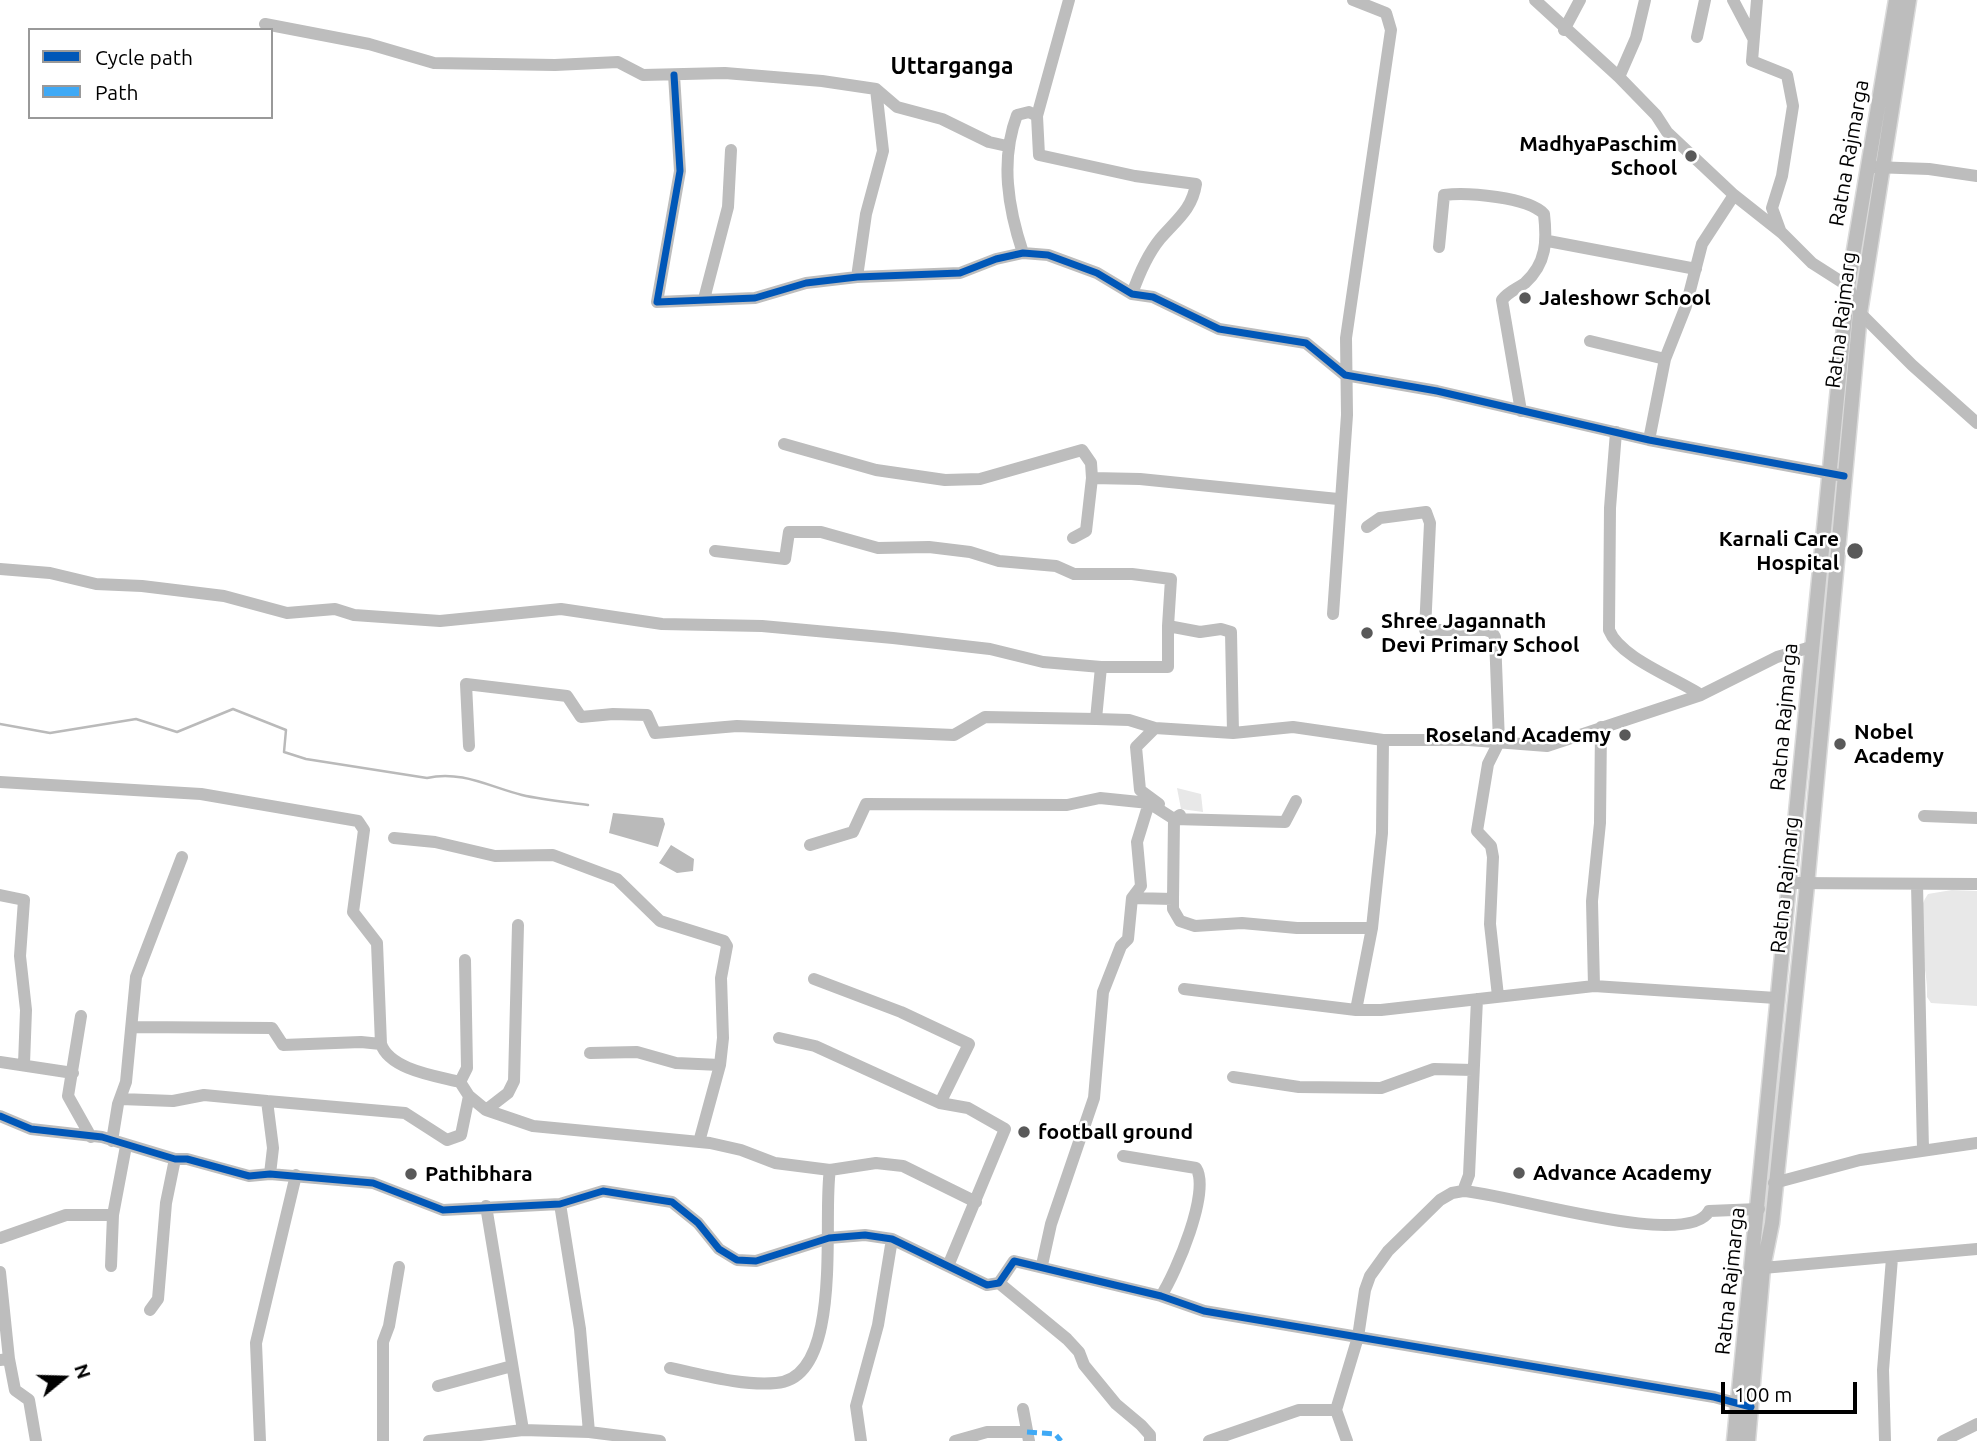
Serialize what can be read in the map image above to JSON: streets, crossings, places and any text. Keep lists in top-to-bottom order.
{
  "streets": {
    "main road": ["Ratna Rajmarga", "Ratna Rajmarg"]
  },
  "crossings": [
    ["Ratna Rajmarga", "Ratna Rajmarg"]
  ],
  "districts": ["Uttarganga"],
  "places": [
    "MadhyaPaschim School",
    "Jaleshowr School",
    "Karnali Care Hospital",
    "Shree Jagannath Devi Primary School",
    "Roseland Academy",
    "Nobel Academy",
    "football ground",
    "Advance Academy",
    "Pathibhara"
  ],
  "legend": ["Cycle path", "Path"],
  "scale_bar": "100 m",
  "north": "right"
}
